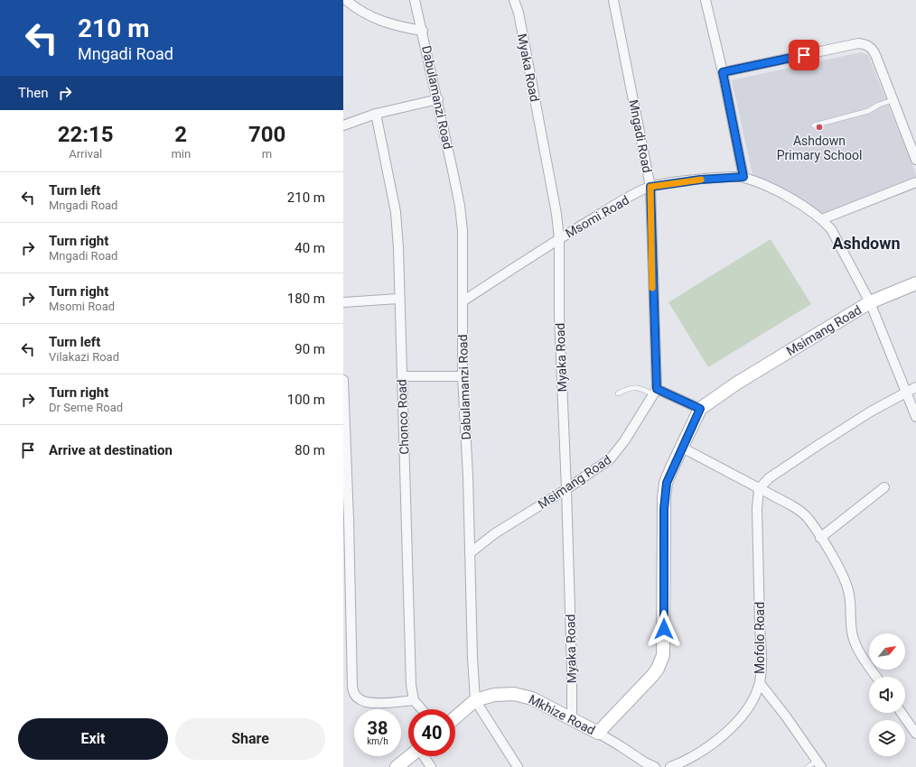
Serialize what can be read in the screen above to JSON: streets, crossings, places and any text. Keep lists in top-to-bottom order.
{
  "streets": {
    "street": [
      "Myaka Road",
      "Dabulamanzi Road",
      "Mngadi Road",
      "Msomi Road",
      "Msimang Road",
      "Chonco Road",
      "Mofolo Road",
      "Mkhize Road"
    ]
  },
  "crossings": [
    ["Myaka Road", "Msomi Road"],
    ["Myaka Road", "Msimang Road"],
    ["Myaka Road", "Mkhize Road"],
    ["Dabulamanzi Road", "Msomi Road"],
    ["Dabulamanzi Road", "Msimang Road"],
    ["Dabulamanzi Road", "Mkhize Road"],
    ["Mngadi Road", "Msomi Road"],
    ["Mngadi Road", "Msimang Road"],
    ["Msomi Road", "Msimang Road"]
  ],
  "districts": ["Ashdown"],
  "places": ["Ashdown Primary School"],
  "north": "top right",
  "page": {
    "turn": ["210 m", "Mngadi Road"],
    "then": "Then",
    "eta": [
      "22:15",
      "Arrival",
      "2",
      "min",
      "700",
      "m"
    ],
    "list": [
      {
        "name": "Turn left",
        "note": "Mngadi Road",
        "value": "210 m"
      },
      {
        "name": "Turn right",
        "note": "Mngadi Road",
        "value": "40 m"
      },
      {
        "name": "Turn right",
        "note": "Msomi Road",
        "value": "180 m"
      },
      {
        "name": "Turn left",
        "note": "Vilakazi Road",
        "value": "90 m"
      },
      {
        "name": "Turn right",
        "note": "Dr Seme Road",
        "value": "100 m"
      },
      {
        "name": "Arrive at destination",
        "value": "80 m"
      }
    ],
    "speed": "38 km/h",
    "limit": "40",
    "buttons": ["Exit", "Share"]
  }
}
